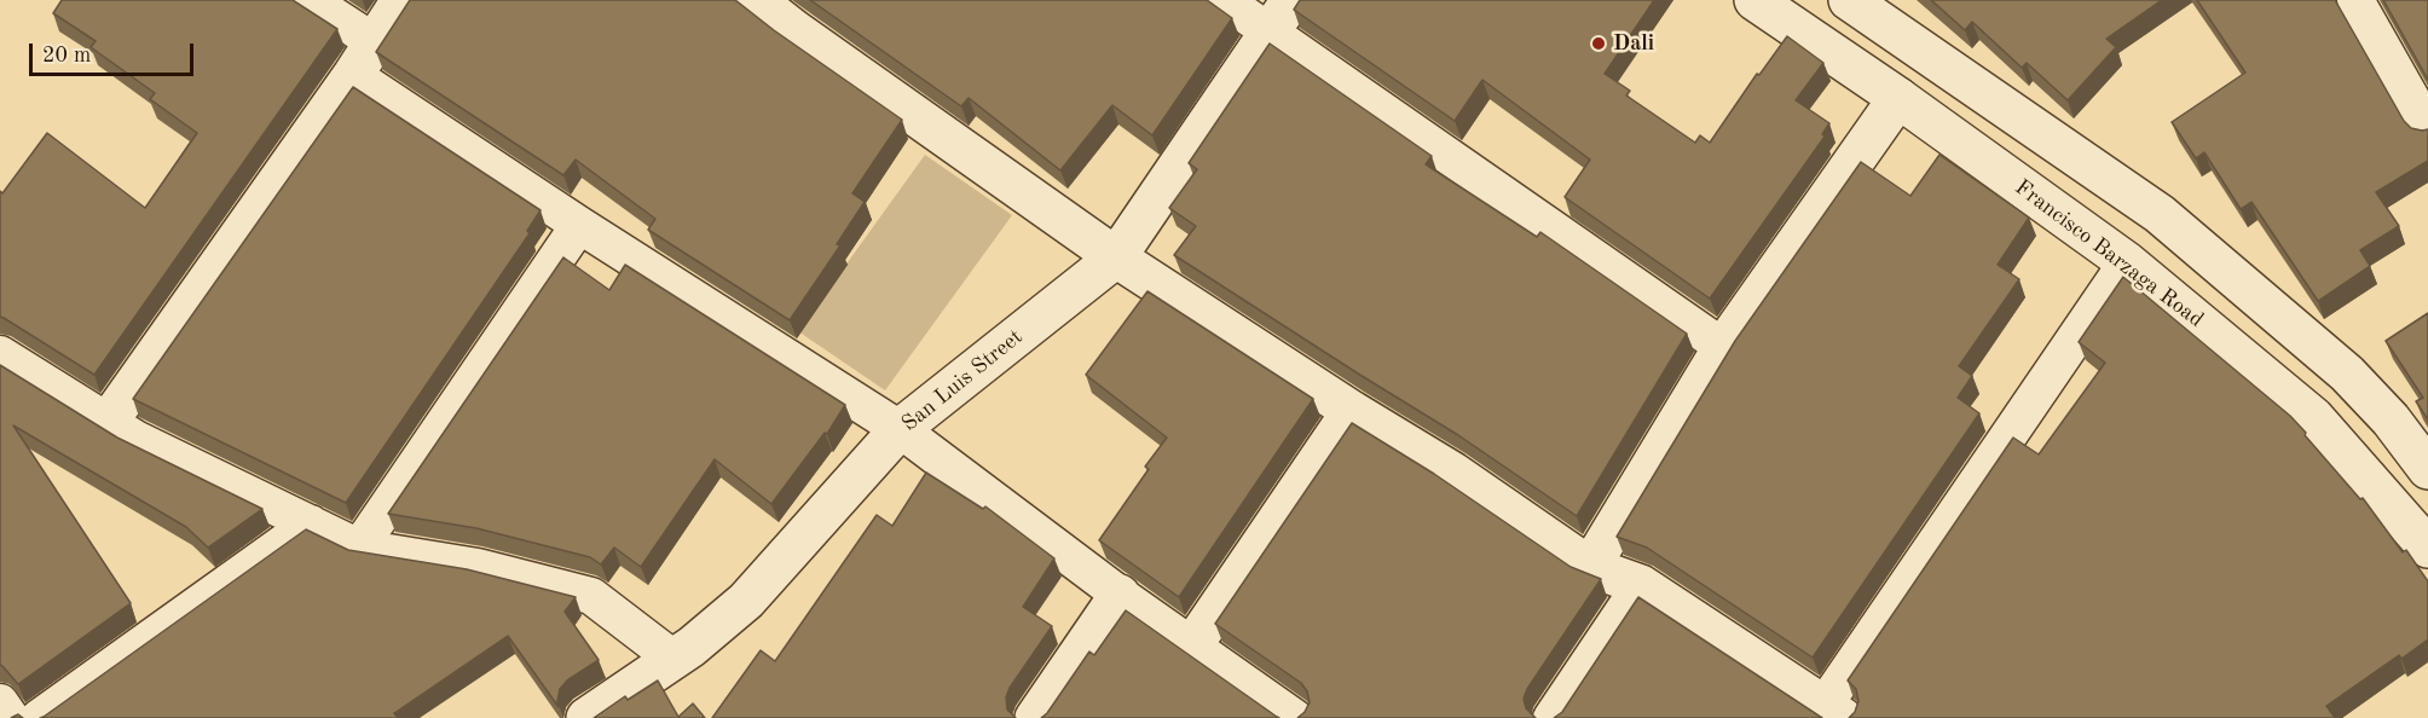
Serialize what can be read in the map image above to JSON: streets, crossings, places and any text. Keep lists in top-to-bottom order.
{
  "streets": {
    "street": ["Francisco Barzaga Road", "San Luis Street"]
  },
  "places": ["Dali"],
  "scale_bar": "20 m"
}
